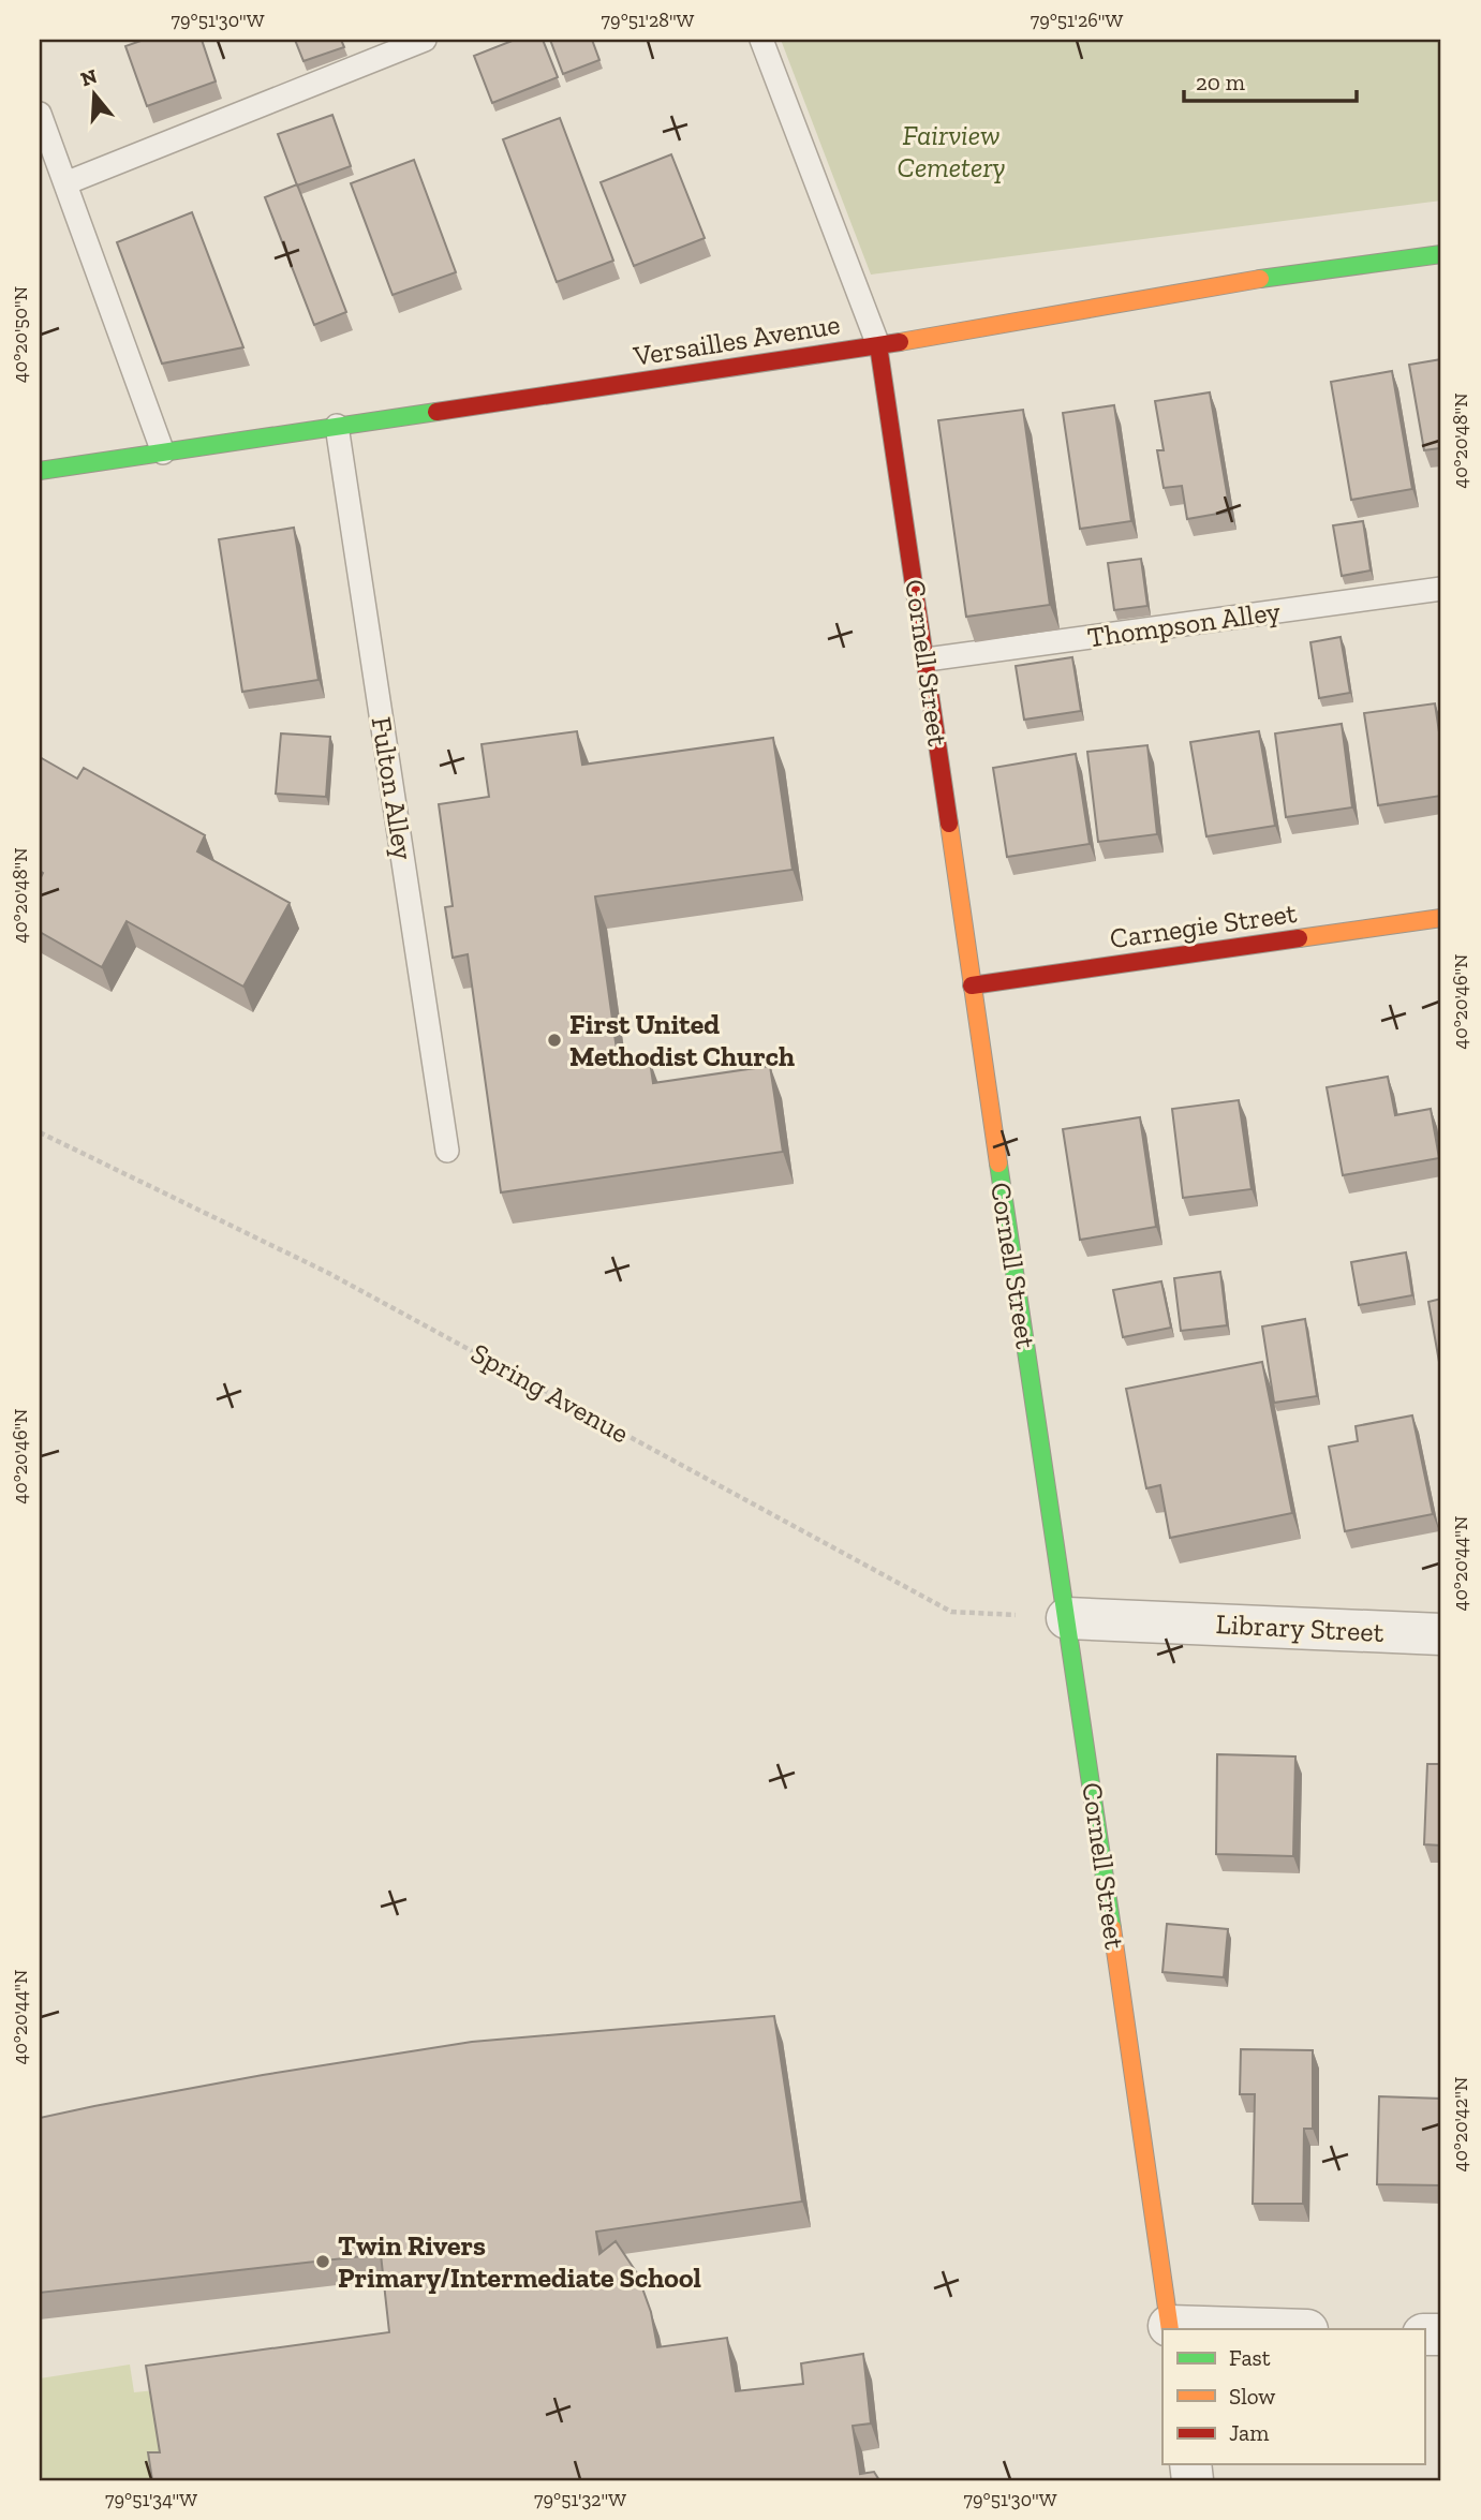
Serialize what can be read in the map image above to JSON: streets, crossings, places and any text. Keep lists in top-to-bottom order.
{
  "streets": {
    "street": [
      "Versailles Avenue",
      "Cornell Street",
      "Carnegie Street",
      "Library Street"
    ],
    "lane": ["Thompson Alley", "Fulton Alley"],
    "path": ["Spring Avenue"]
  },
  "crossings": [
    ["Versailles Avenue", "Cornell Street"],
    ["Versailles Avenue", "Fulton Alley"],
    ["Thompson Alley", "Cornell Street"],
    ["Cornell Street", "Carnegie Street"],
    ["Cornell Street", "Spring Avenue"],
    ["Cornell Street", "Library Street"],
    ["Spring Avenue", "Library Street"]
  ],
  "parks": ["Fairview Cemetery"],
  "places": ["First United Methodist Church", "Twin Rivers Primary/Intermediate School"],
  "legend": ["Fast", "Slow", "Jam"],
  "scale_bar": "20 m",
  "north": "top",
  "coordinates": [
    "79°51'30\"W",
    "79°51'28\"W",
    "79°51'26\"W",
    "40°20'50\"N",
    "40°20'48\"N",
    "40°20'46\"N",
    "40°20'44\"N",
    "40°20'42\"N",
    "79°51'34\"W",
    "79°51'32\"W"
  ]
}
